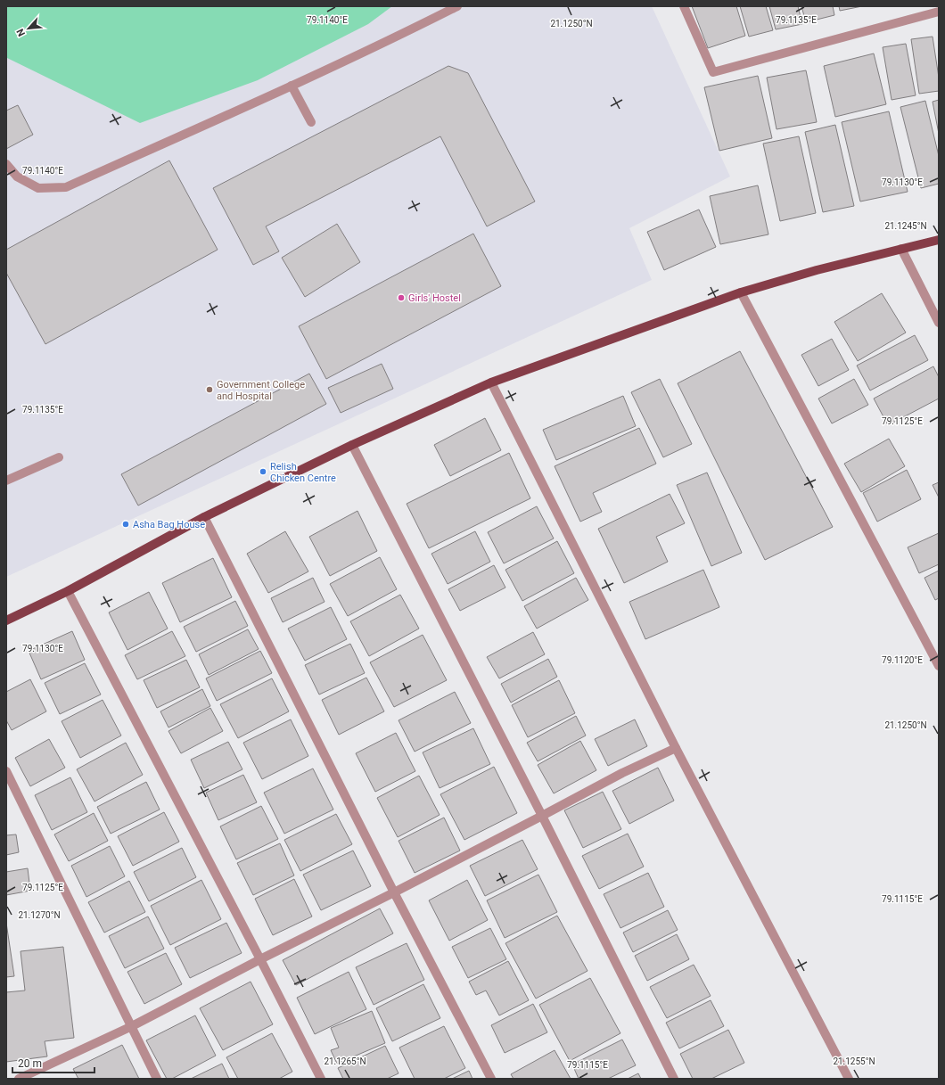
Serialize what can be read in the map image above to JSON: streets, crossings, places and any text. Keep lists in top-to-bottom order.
{
  "places": [
    "Girls' Hostel",
    "Government College and Hospital",
    "Relish Chicken Centre",
    "Asha Bag House"
  ],
  "scale_bar": "20 m",
  "north": "bottom left",
  "coordinates": [
    "79.1140°E",
    "79.1135°E",
    "21.1250°N",
    "79.1130°E",
    "21.1245°N",
    "79.1125°E",
    "79.1120°E",
    "79.1115°E",
    "21.1270°N",
    "21.1265°N",
    "21.1255°N"
  ]
}
